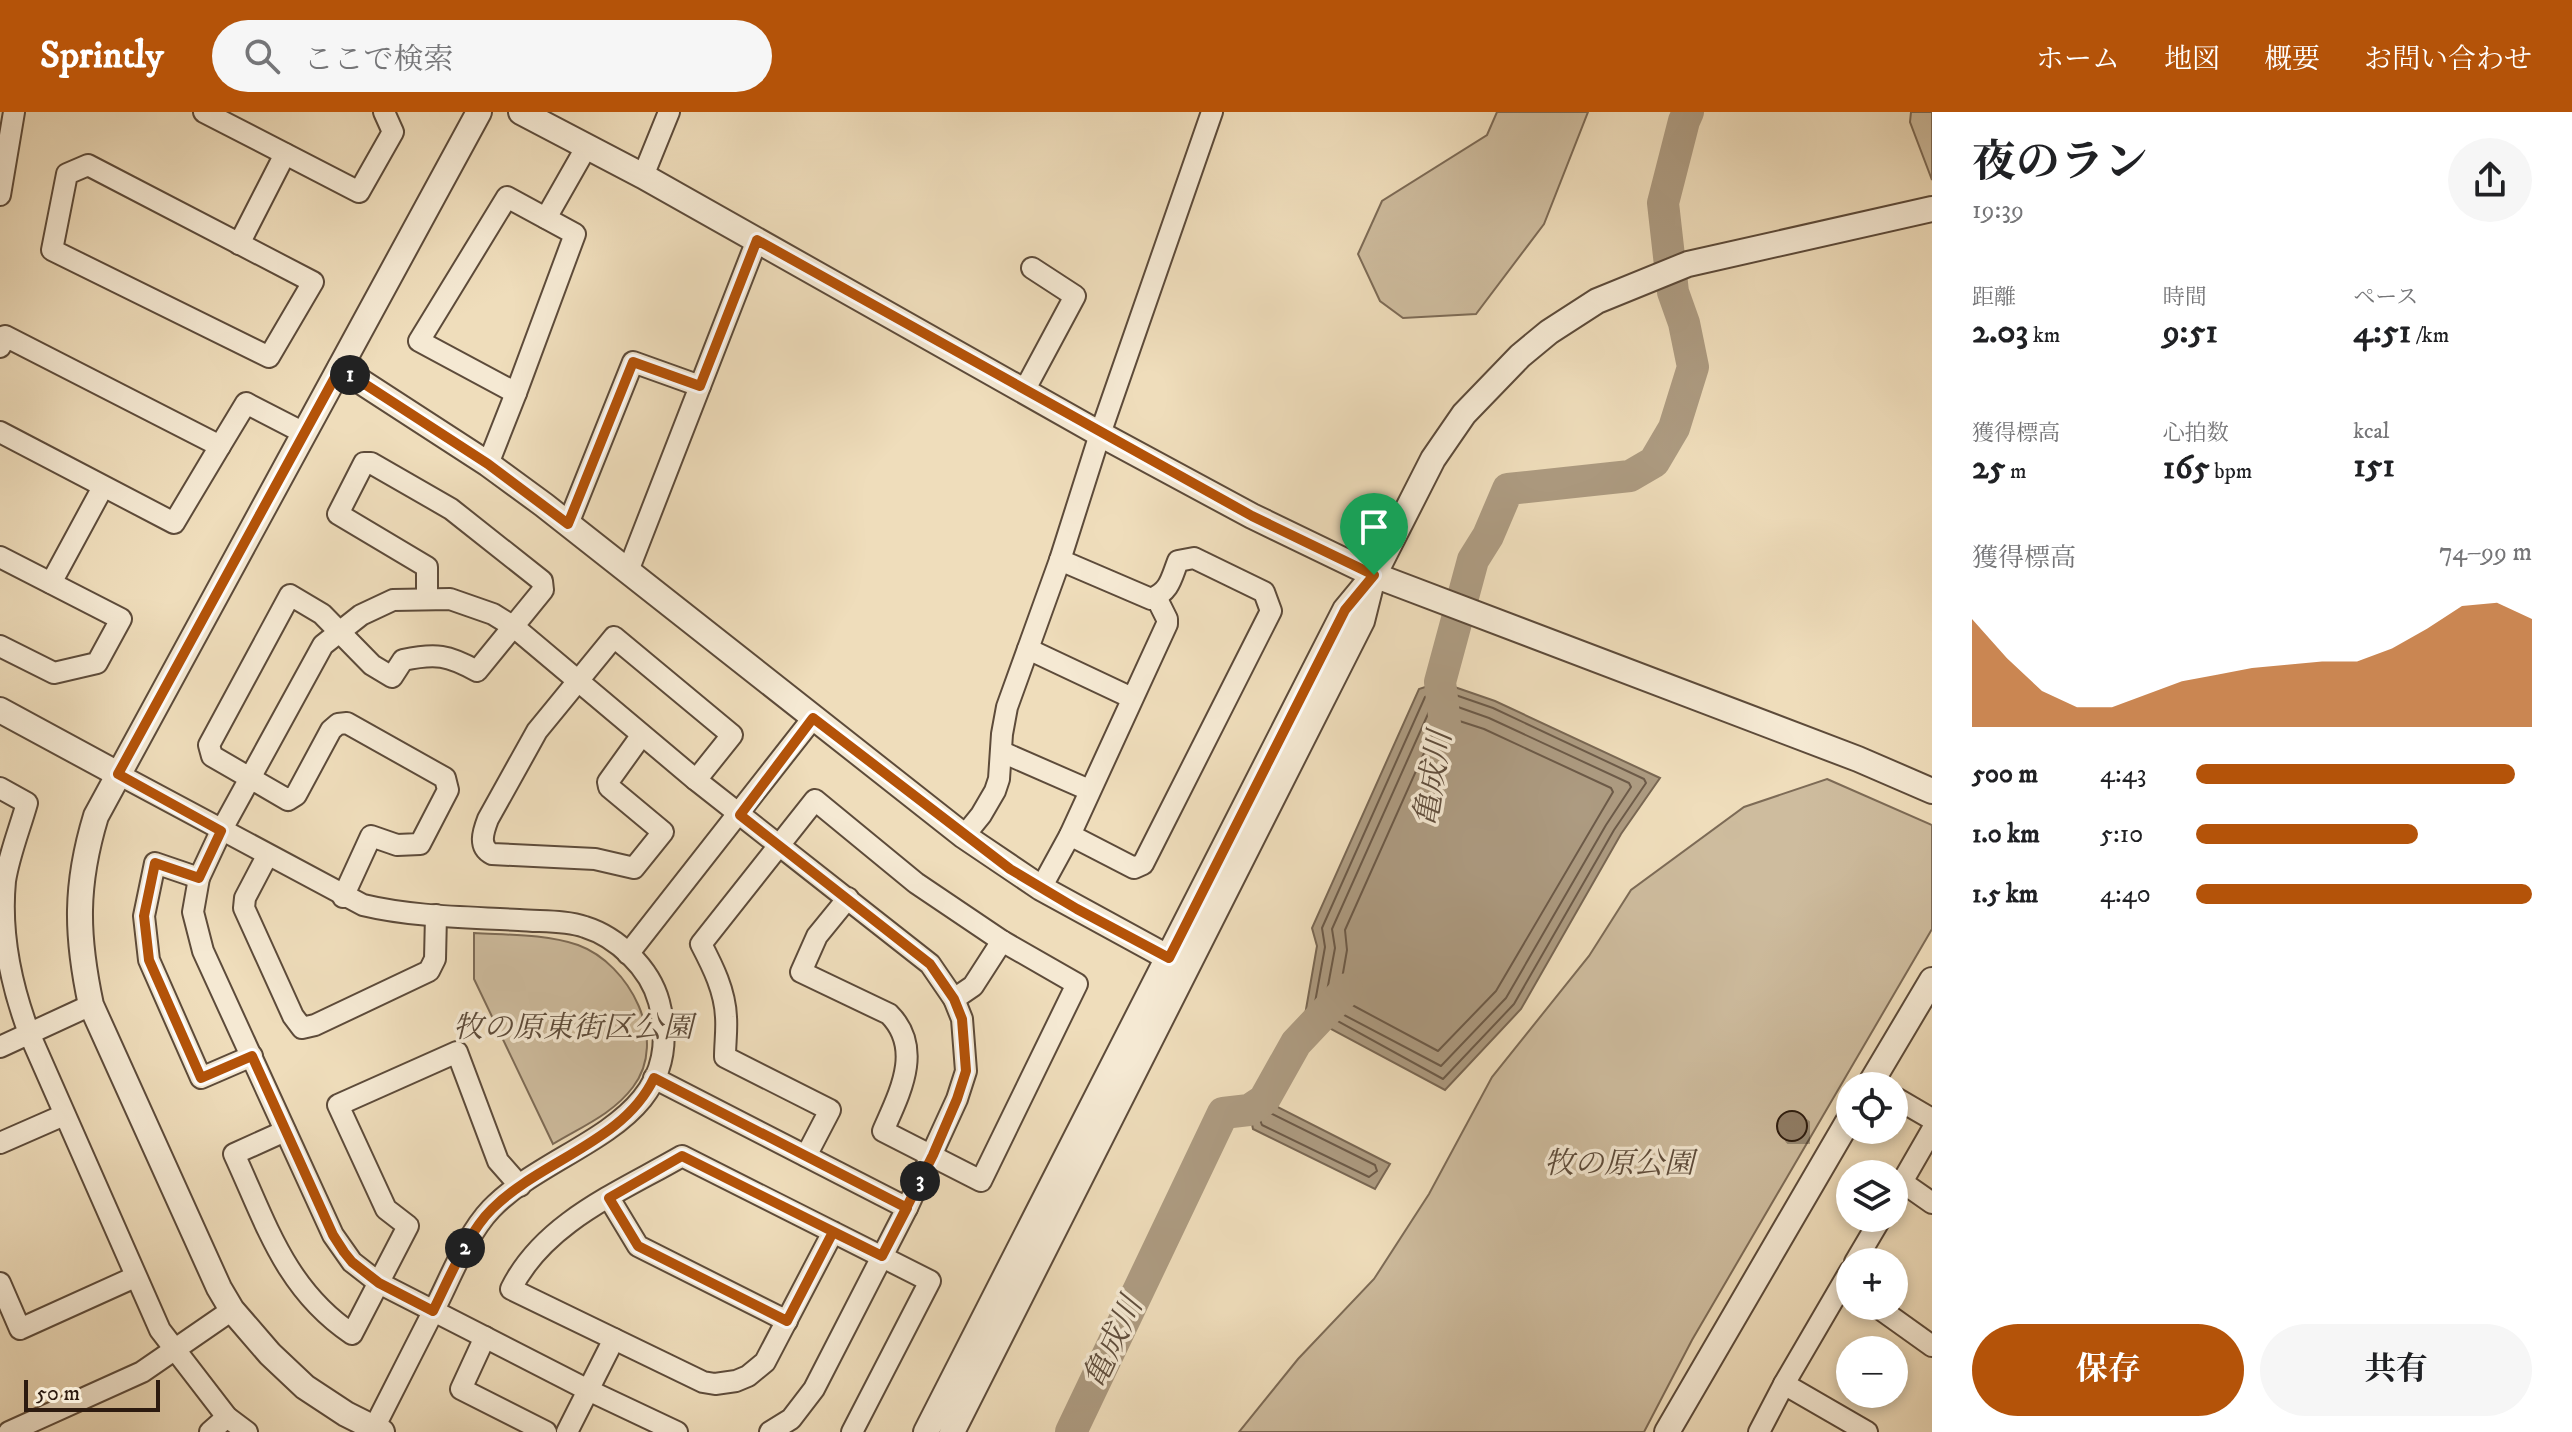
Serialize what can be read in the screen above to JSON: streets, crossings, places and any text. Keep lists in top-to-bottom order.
{
  "water": ["亀成川"],
  "parks": ["牧の原東街区公園", "牧の原公園"],
  "scale_bar": "50 m",
  "page": {
    "header": "Sprintly",
    "search": "ここで検索",
    "nav": [
      "ホーム",
      "地図",
      "概要",
      "お問い合わせ"
    ],
    "heading": ["夜のラン", "19:39"],
    "stats": [
      ["距離", "2.03 km"],
      ["時間", "9:51"],
      ["ペース", "4:51 /km"],
      ["獲得標高", "25 m"],
      ["心拍数", "165 bpm"],
      ["kcal", "151"]
    ],
    "pins": ["1", "3", "2"],
    "chart": ["獲得標高", "74–99 m"],
    "list": [
      {
        "name": "500 m",
        "note": "4:43"
      },
      {
        "name": "1.0 km",
        "note": "5:10"
      },
      {
        "name": "1.5 km",
        "note": "4:40"
      }
    ],
    "map_buttons": ["+", "−"],
    "buttons": ["保存", "共有"],
    "scale": "50 m"
  }
}
